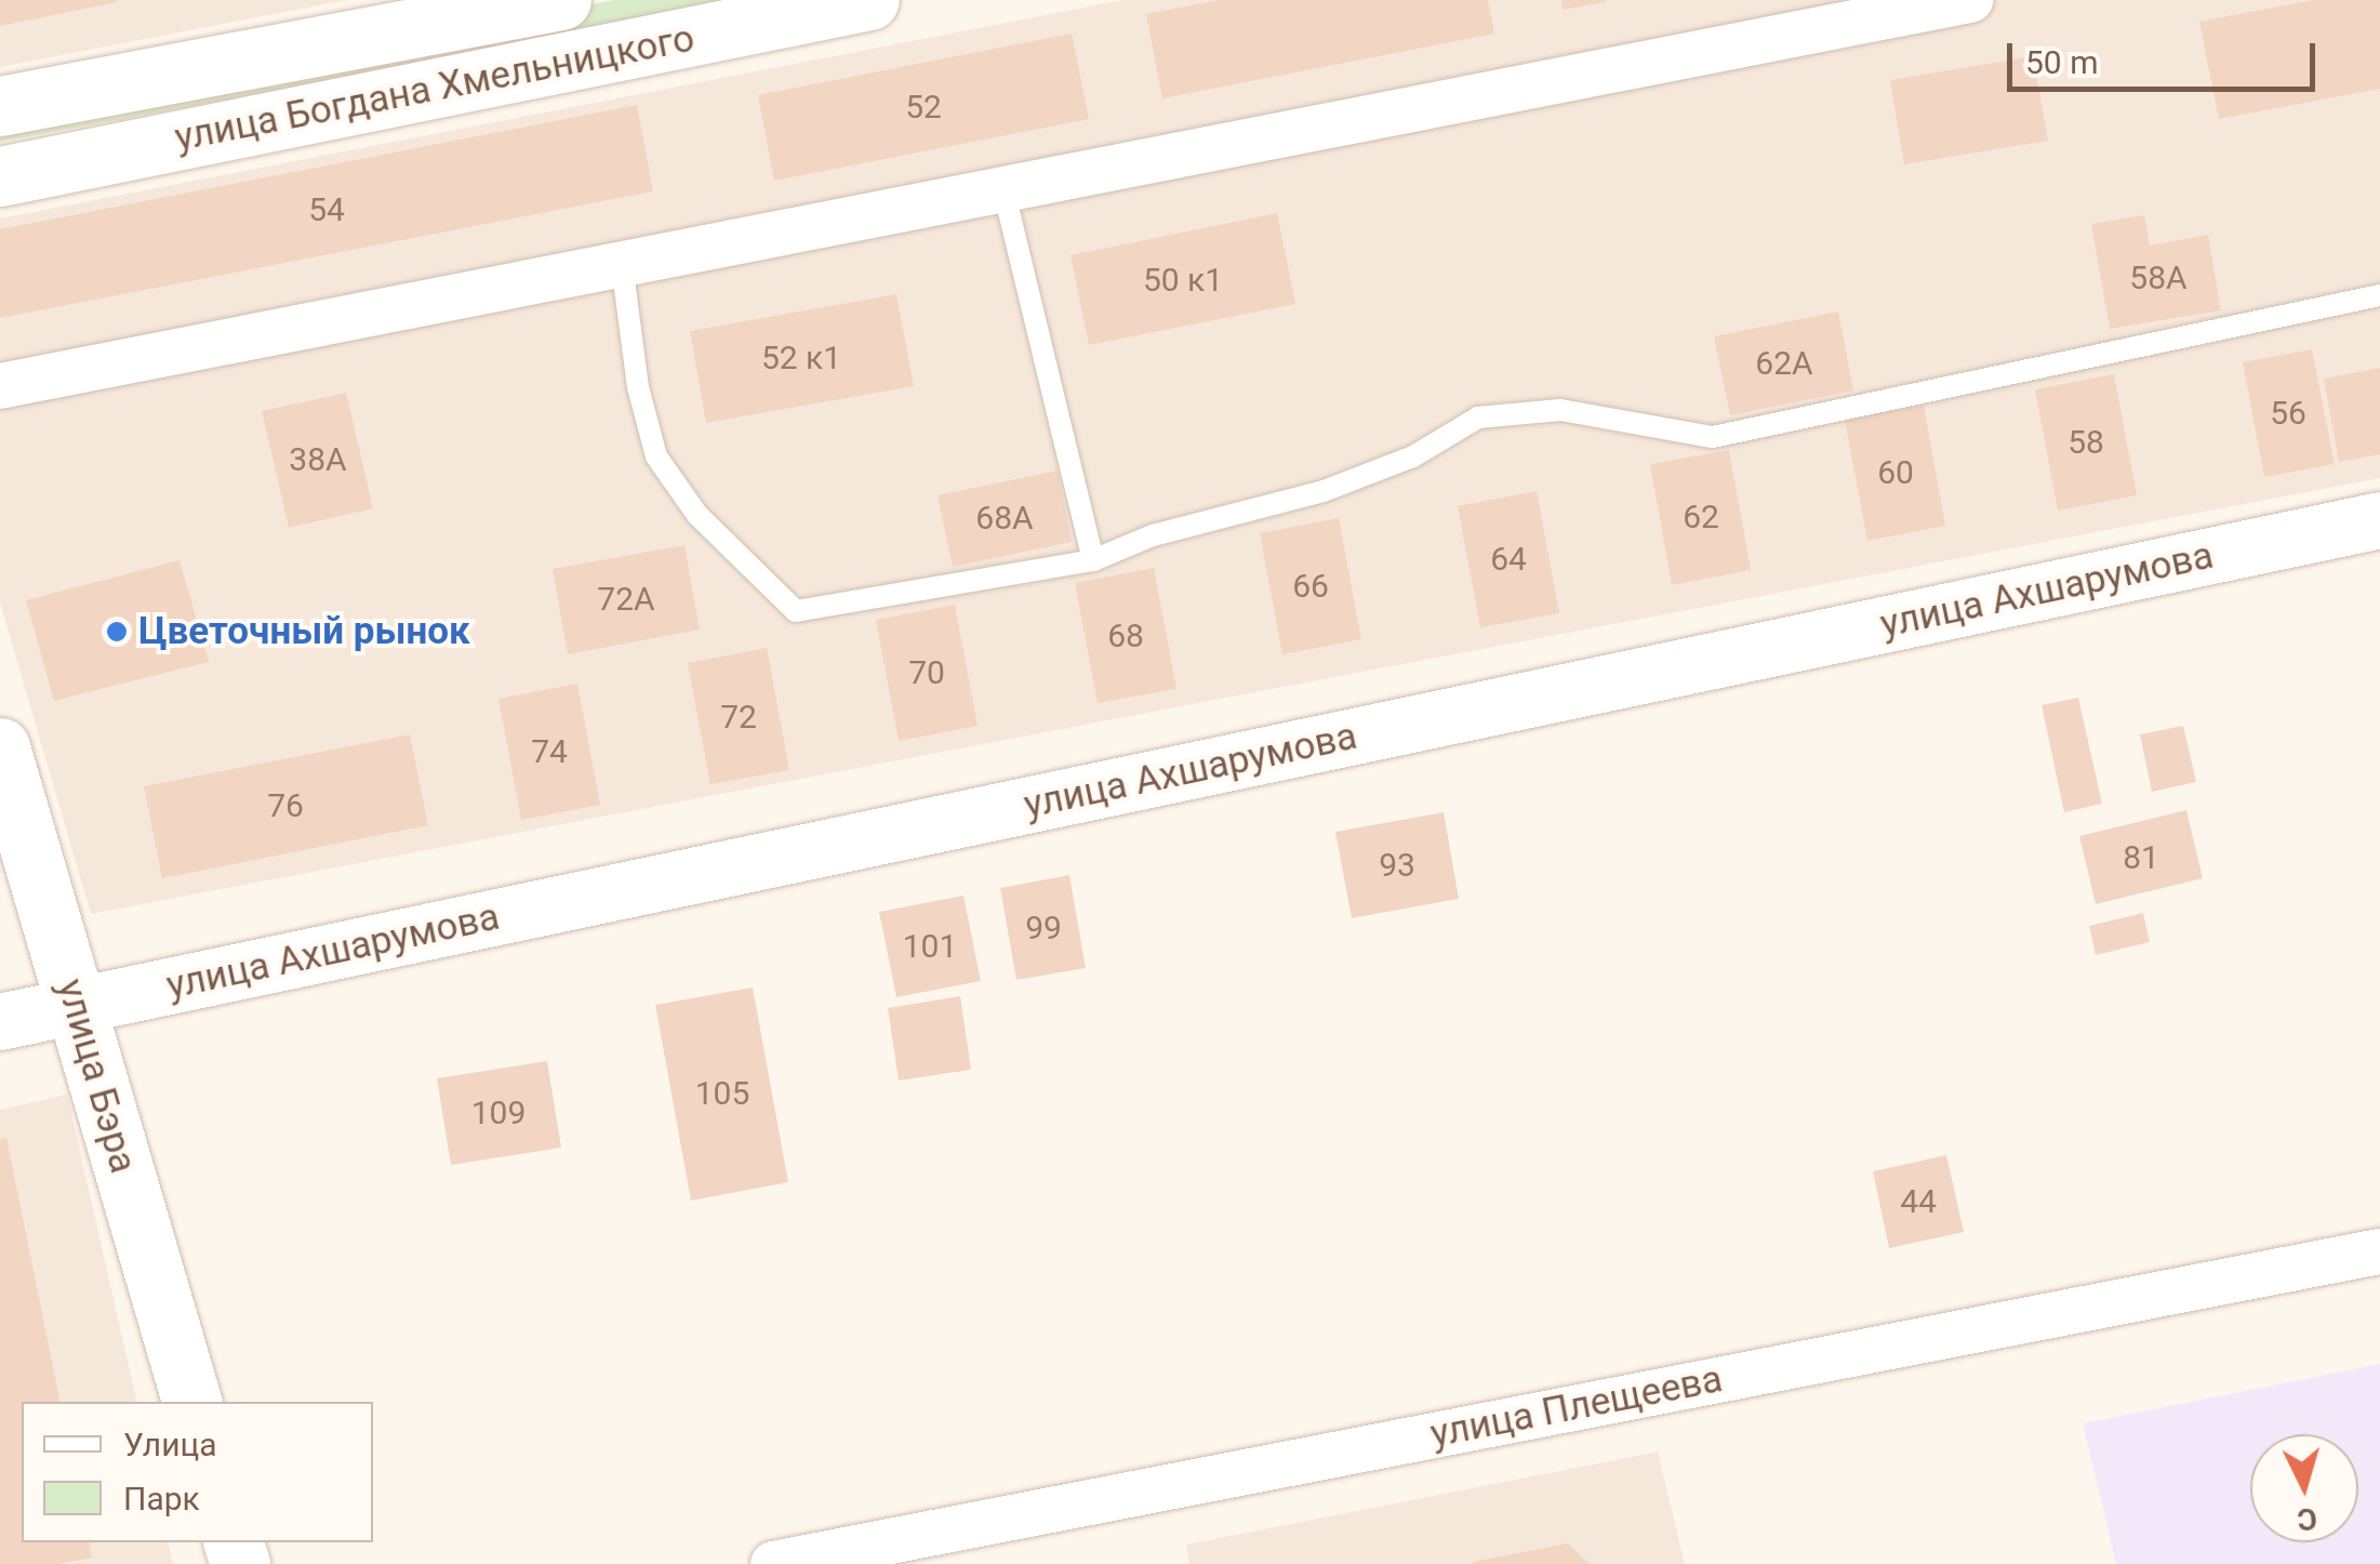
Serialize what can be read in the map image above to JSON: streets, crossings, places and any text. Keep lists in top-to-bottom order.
{
  "streets": {
    "main road": ["улица Богдана Хмельницкого", "улица Бэра"],
    "street": ["улица Ахшарумова", "улица Плещеева"]
  },
  "crossings": [
    ["улица Ахшарумова", "улица Бэра"]
  ],
  "places": ["Цветочный рынок"],
  "house_numbers": [
    "52",
    "54",
    "58А",
    "50 к1",
    "52 к1",
    "62А",
    "56",
    "58",
    "38А",
    "60",
    "62",
    "68А",
    "64",
    "66",
    "72А",
    "68",
    "70",
    "72",
    "74",
    "76",
    "81",
    "93",
    "99",
    "101",
    "105",
    "109",
    "44"
  ],
  "legend": ["Улица", "Парк"],
  "scale_bar": "50 m",
  "north": "bottom"
}
